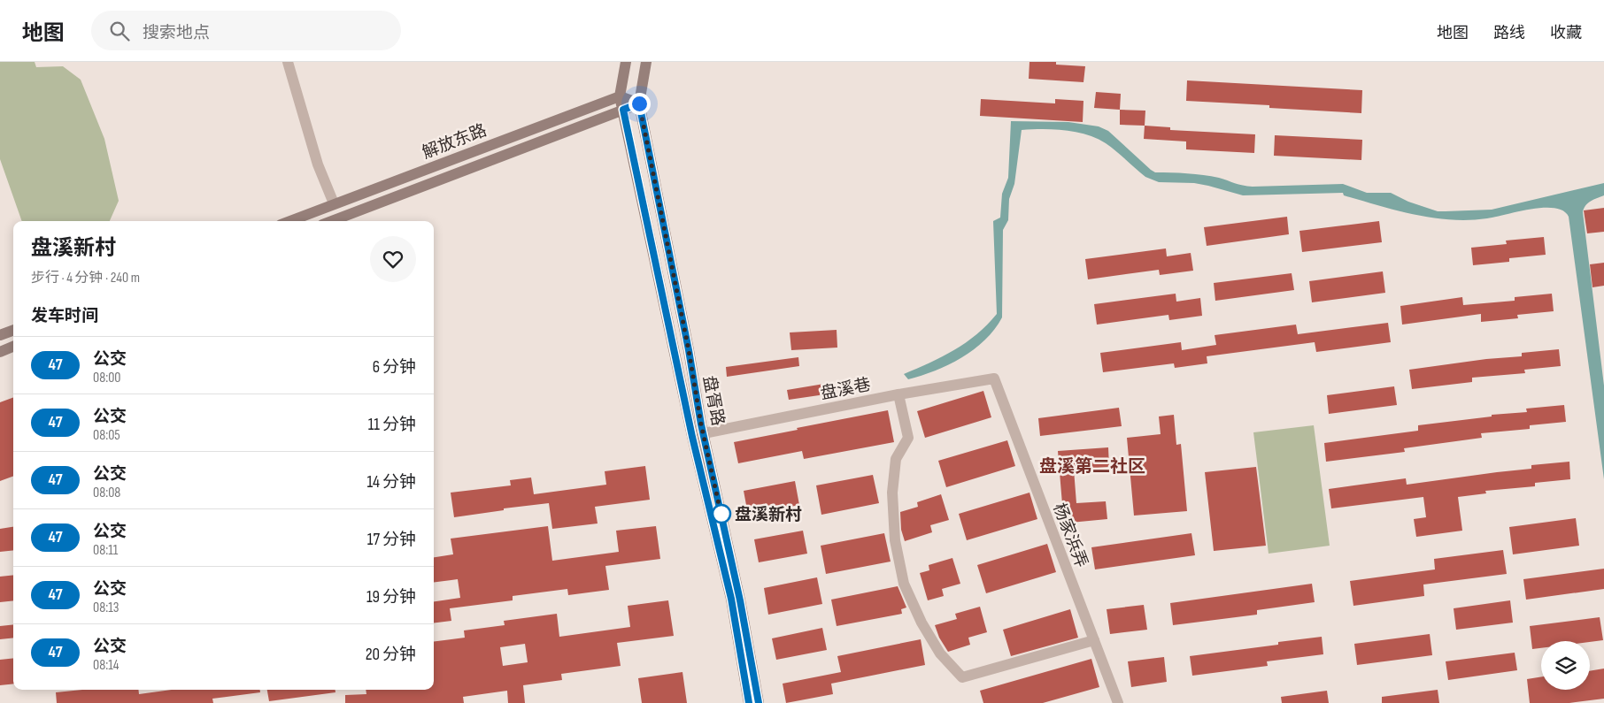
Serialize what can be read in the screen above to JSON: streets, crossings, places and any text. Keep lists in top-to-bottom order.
{
  "streets": {
    "main road": ["解放东路", "盘胥路"],
    "street": ["盘溪巷", "杨家浜弄"]
  },
  "crossings": [
    ["解放东路", "盘胥路"],
    ["盘溪巷", "盘胥路"],
    ["盘溪巷", "杨家浜弄"]
  ],
  "districts": ["盘溪第二社区"],
  "places": ["盘溪新村"],
  "lines": ["bus line 47"],
  "page": {
    "header": "地图",
    "search": "搜索地点",
    "nav": ["地图", "路线", "收藏"],
    "heading": [
      ["盘溪新村", "步行 · 4 分钟 · 240 m"],
      "发车时间"
    ],
    "list": [
      {
        "mark": "47",
        "name": "公交",
        "note": "08:00",
        "value": "6 分钟"
      },
      {
        "mark": "47",
        "name": "公交",
        "note": "08:05",
        "value": "11 分钟"
      },
      {
        "mark": "47",
        "name": "公交",
        "note": "08:08",
        "value": "14 分钟"
      },
      {
        "mark": "47",
        "name": "公交",
        "note": "08:11",
        "value": "17 分钟"
      },
      {
        "mark": "47",
        "name": "公交",
        "note": "08:13",
        "value": "19 分钟"
      },
      {
        "mark": "47",
        "name": "公交",
        "note": "08:14",
        "value": "20 分钟"
      }
    ]
  }
}
